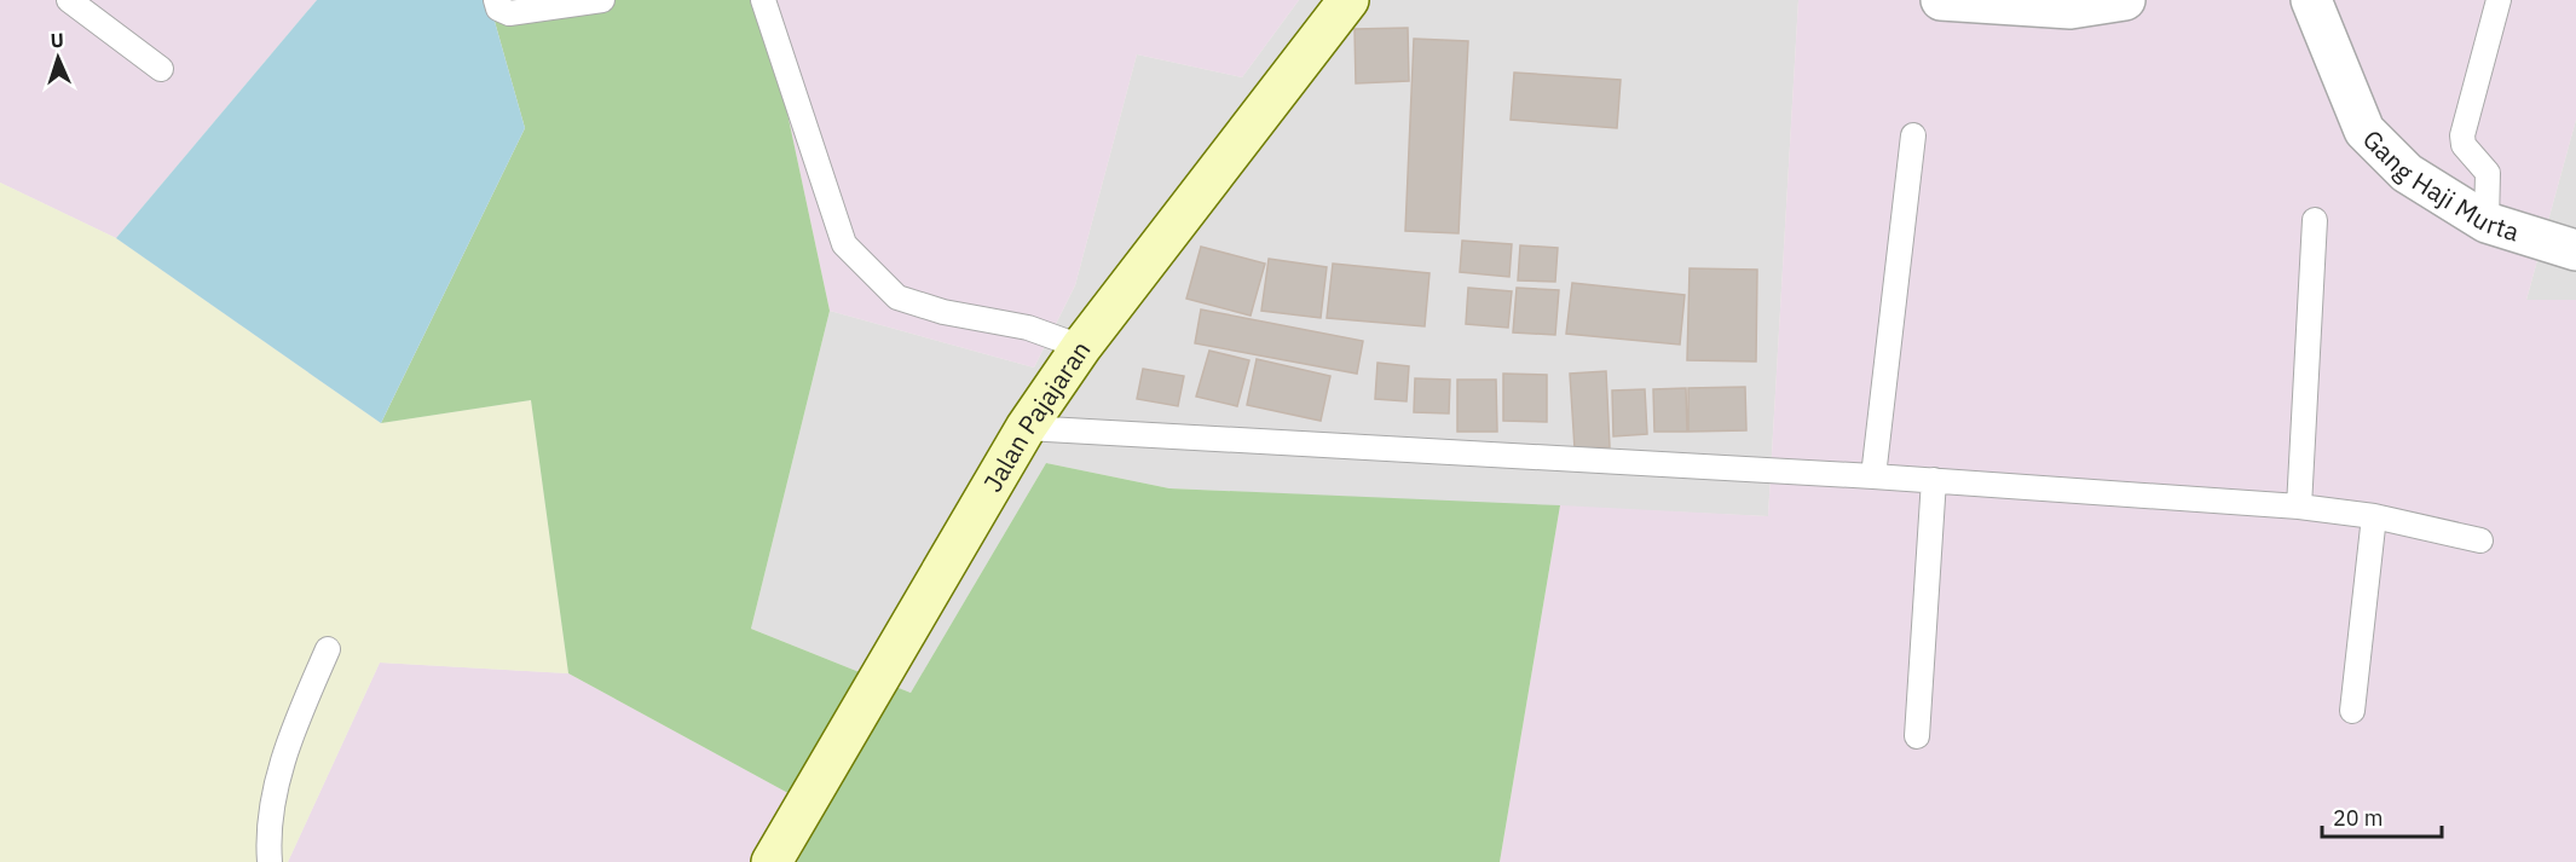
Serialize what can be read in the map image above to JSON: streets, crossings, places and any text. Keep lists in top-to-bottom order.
{
  "streets": {
    "main road": ["Jalan Pajajaran"],
    "street": ["Gang Haji Murta"]
  },
  "scale_bar": "20 m",
  "north": "top"
}
